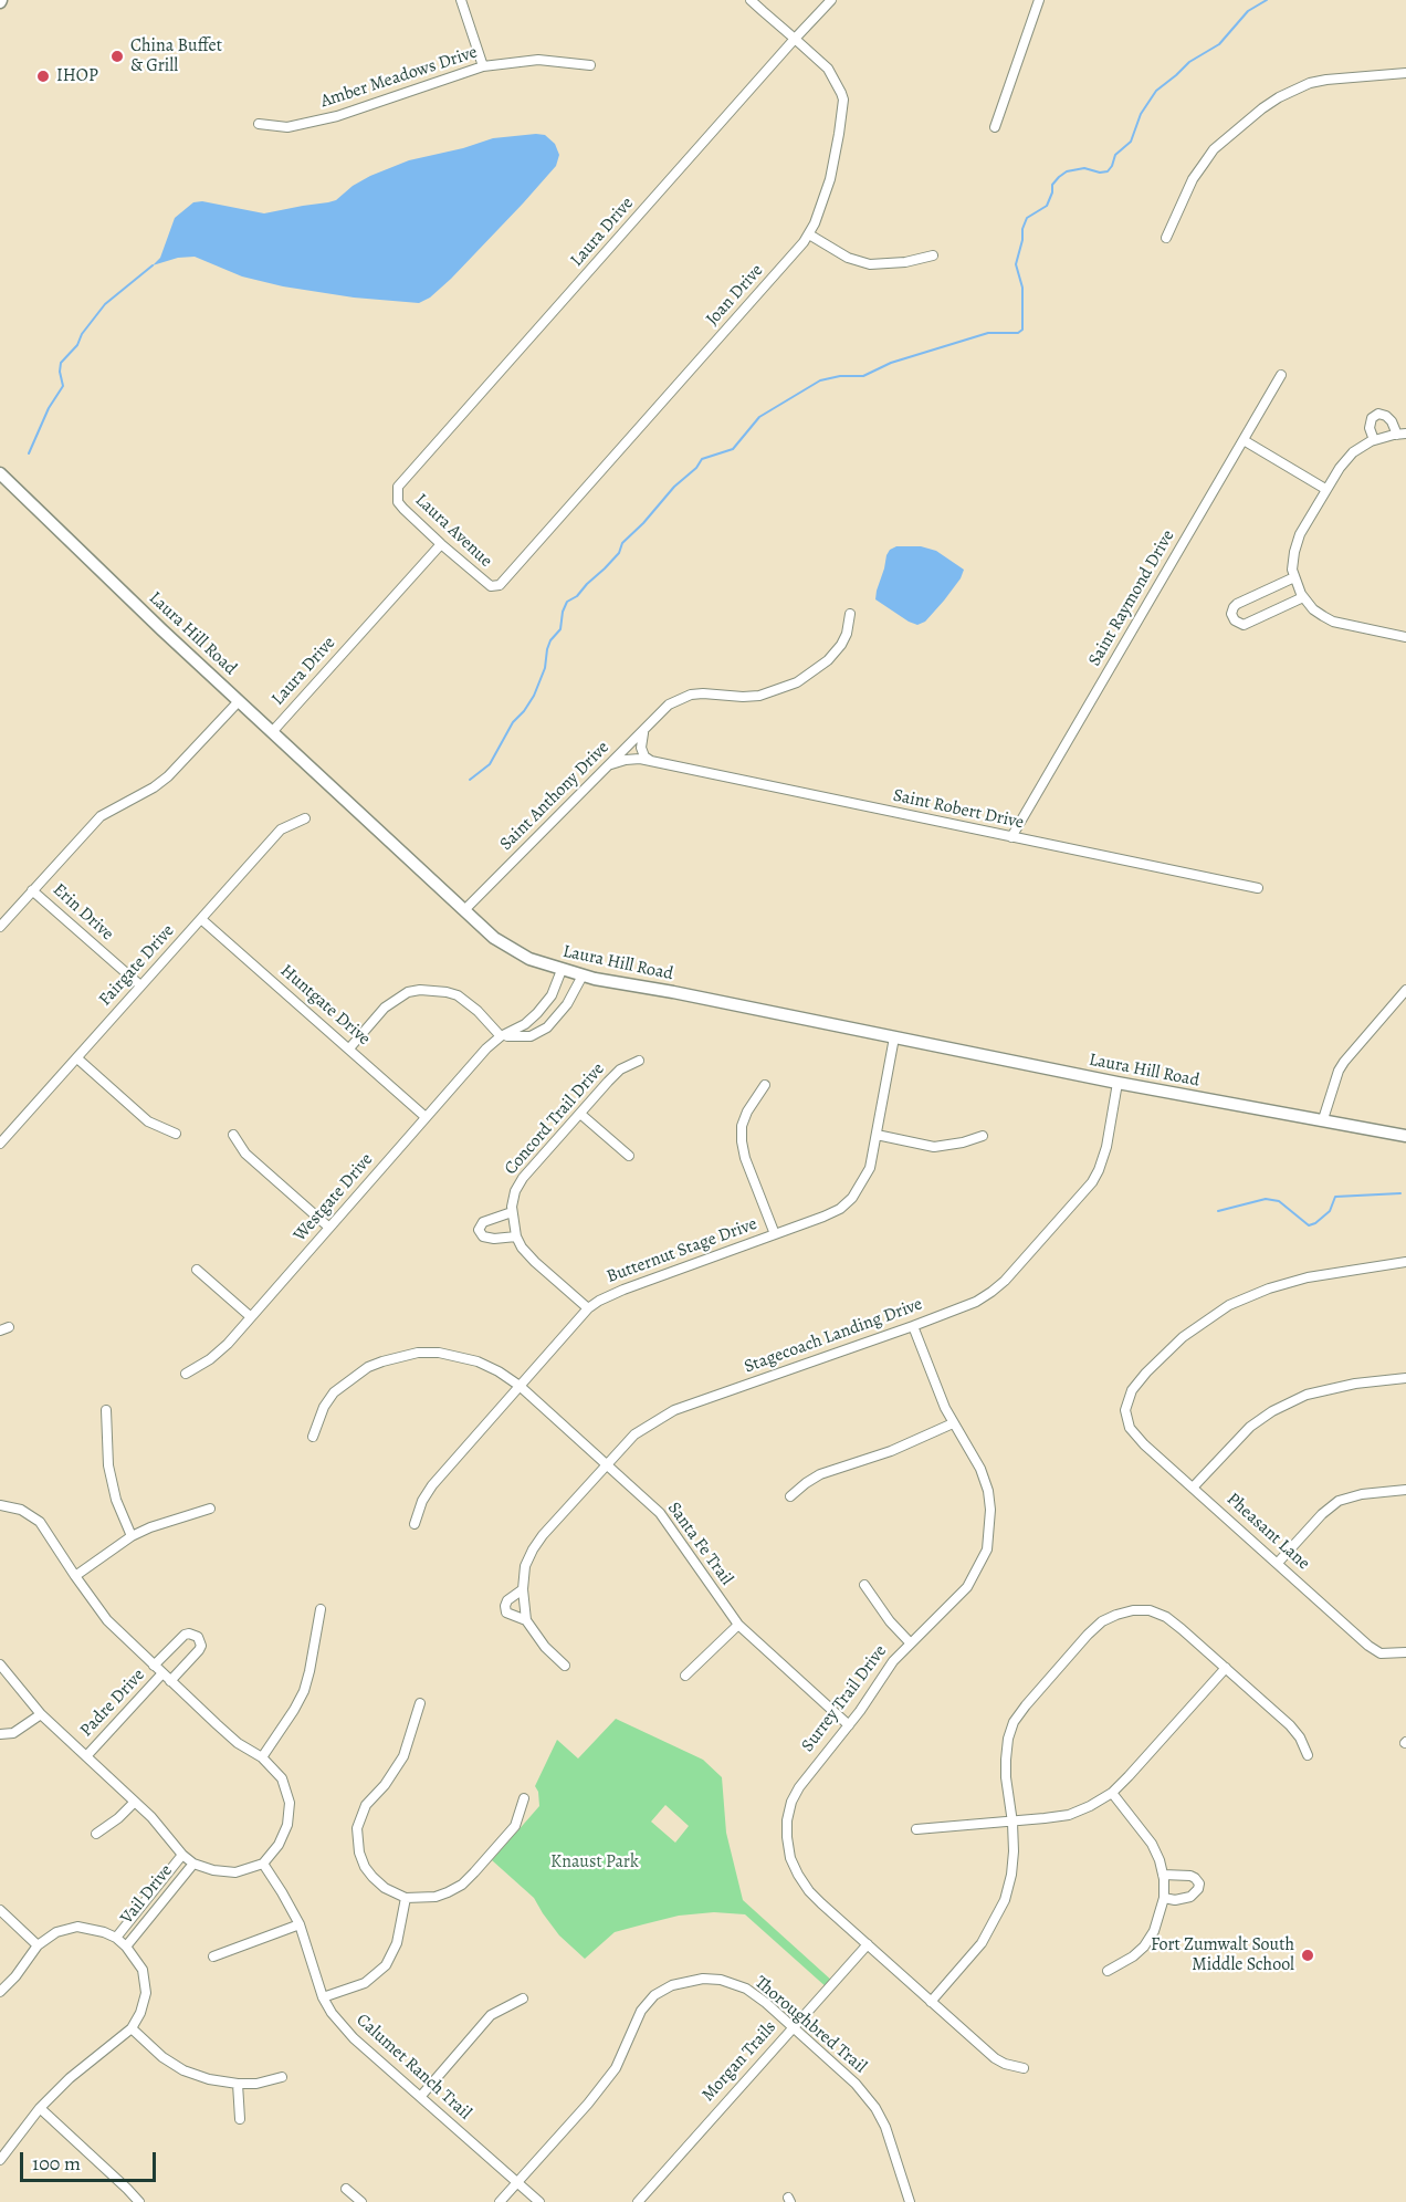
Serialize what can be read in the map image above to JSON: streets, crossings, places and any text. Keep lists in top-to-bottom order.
{
  "streets": {
    "main road": ["Laura Hill Road"],
    "street": [
      "Amber Meadows Drive",
      "Laura Drive",
      "Joan Drive",
      "Laura Avenue",
      "Saint Raymond Drive",
      "Saint Anthony Drive",
      "Saint Robert Drive",
      "Erin Drive",
      "Fairgate Drive",
      "Huntgate Drive",
      "Concord Trail Drive",
      "Westgate Drive",
      "Butternut Stage Drive",
      "Stagecoach Landing Drive",
      "Pheasant Lane",
      "Santa Fe Trail",
      "Surrey Trail Drive",
      "Padre Drive",
      "Vail Drive",
      "Thoroughbred Trail",
      "Morgan Trails",
      "Calumet Ranch Trail"
    ]
  },
  "crossings": [
    ["Laura Drive", "Joan Drive"],
    ["Laura Drive", "Laura Avenue"],
    ["Laura Drive", "Laura Hill Road"],
    ["Joan Drive", "Laura Avenue"],
    ["Saint Raymond Drive", "Saint Robert Drive"],
    ["Laura Hill Road", "Saint Anthony Drive"],
    ["Laura Hill Road", "Westgate Drive"],
    ["Laura Hill Road", "Butternut Stage Drive"],
    ["Laura Hill Road", "Stagecoach Landing Drive"],
    ["Saint Anthony Drive", "Saint Robert Drive"],
    ["Erin Drive", "Fairgate Drive"],
    ["Fairgate Drive", "Huntgate Drive"],
    ["Huntgate Drive", "Westgate Drive"],
    ["Concord Trail Drive", "Butternut Stage Drive"],
    ["Butternut Stage Drive", "Santa Fe Trail"],
    ["Stagecoach Landing Drive", "Santa Fe Trail"],
    ["Stagecoach Landing Drive", "Surrey Trail Drive"],
    ["Santa Fe Trail", "Surrey Trail Drive"],
    ["Surrey Trail Drive", "Morgan Trails"],
    ["Thoroughbred Trail", "Morgan Trails"],
    ["Thoroughbred Trail", "Calumet Ranch Trail"]
  ],
  "parks": ["Knaust Park"],
  "places": ["China Buffet & Grill", "IHOP", "Fort Zumwalt South Middle School"],
  "scale_bar": "100 m"
}
